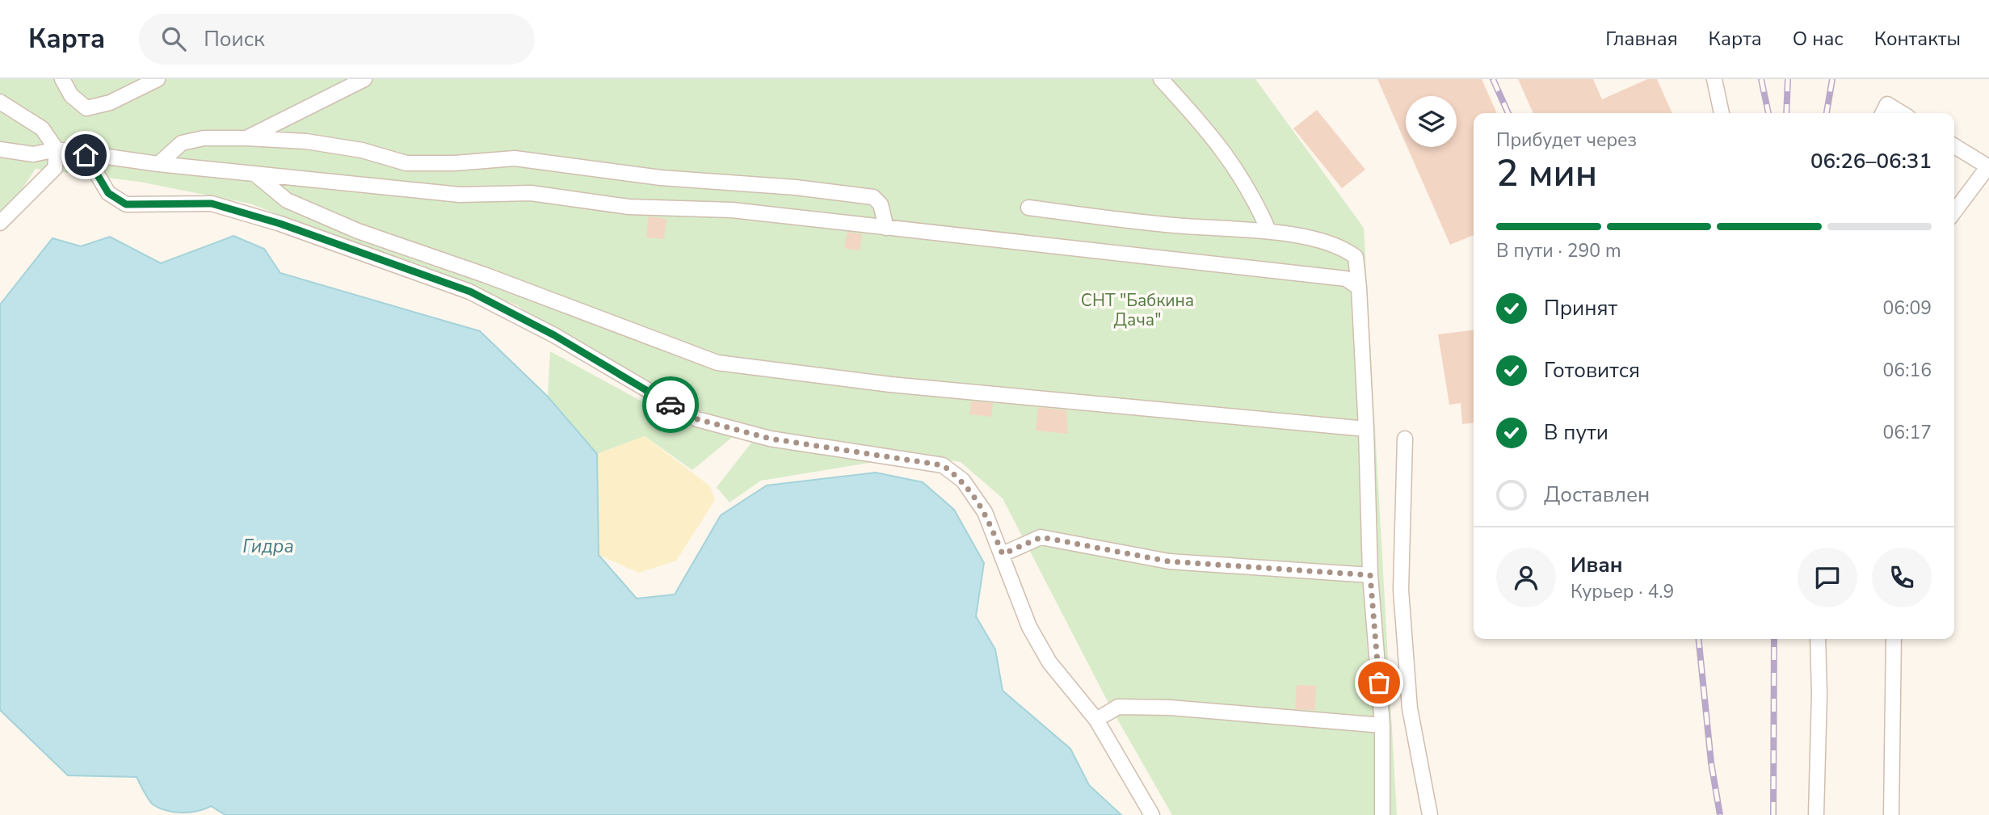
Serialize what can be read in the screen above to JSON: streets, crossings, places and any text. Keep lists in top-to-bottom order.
{
  "water": ["Гидра"],
  "parks": ["СНТ \"Бабкина Дача\""],
  "page": {
    "header": "Карта",
    "search": "Поиск",
    "nav": [
      "Главная",
      "Карта",
      "О нас",
      "Контакты"
    ],
    "heading": ["2 мин", "Прибудет через", "06:26–06:31"],
    "panel": ["Иван", "Курьер · 4.9"],
    "bar": "В пути · 290 m",
    "list": [
      ["Принят", "06:09"],
      ["Готовится", "06:16"],
      ["В пути", "06:17"],
      "Доставлен"
    ]
  }
}
